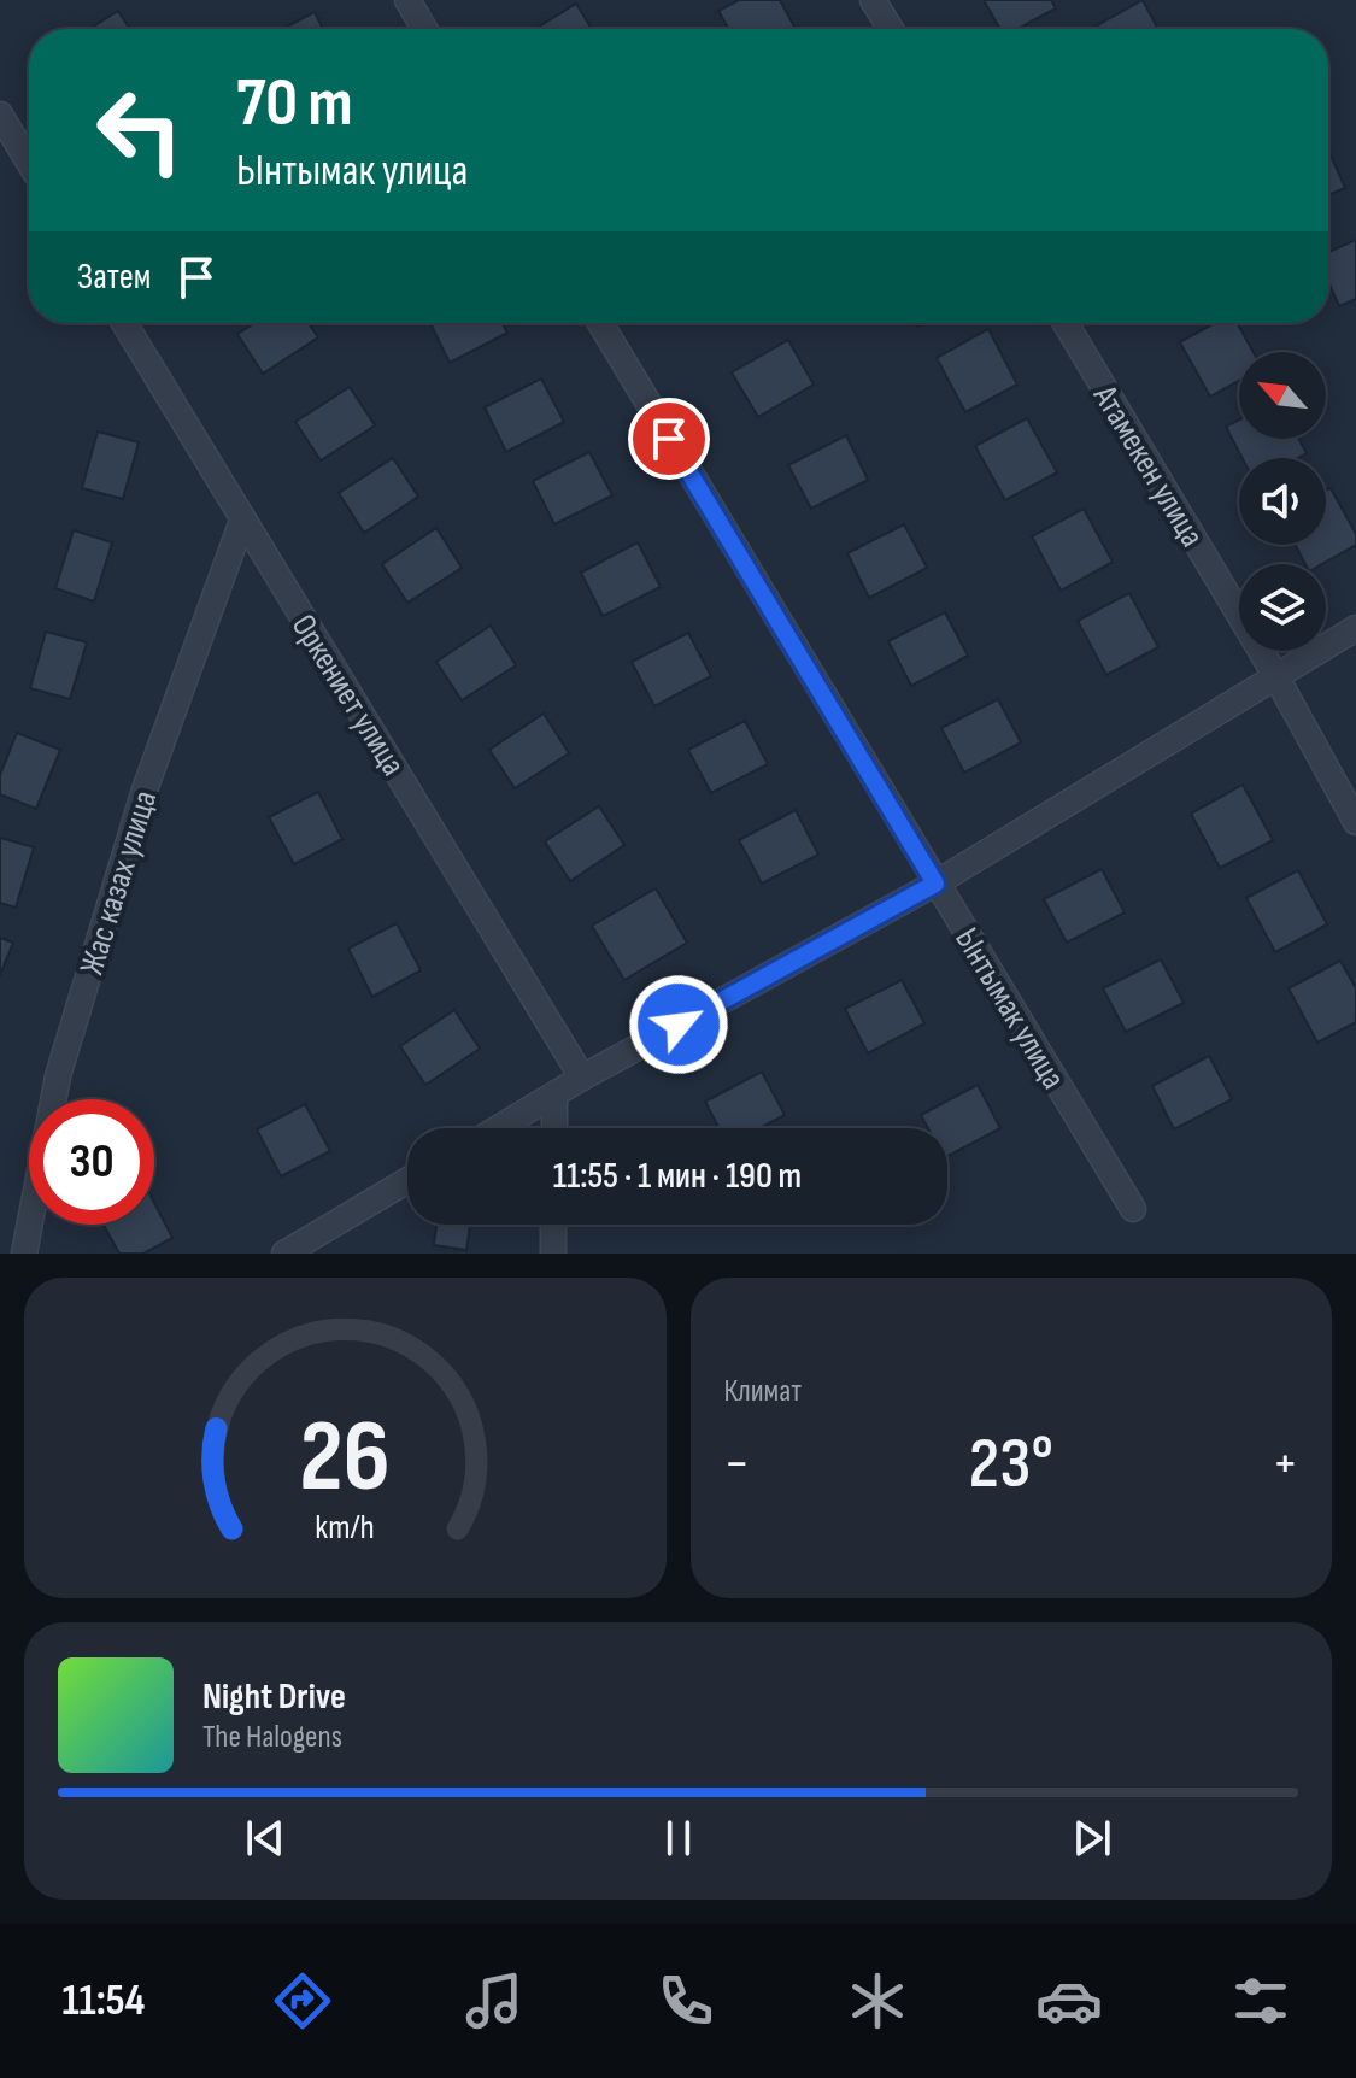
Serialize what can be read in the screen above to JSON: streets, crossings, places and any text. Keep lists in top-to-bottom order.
{
  "streets": {
    "street": [
      "Атамекен улица",
      "Оркениет улица",
      "Жас казах улица",
      "Ынтымак улица"
    ]
  },
  "crossings": [
    ["Оркениет улица", "Жас казах улица"]
  ],
  "north": "top left",
  "page": {
    "turn": ["70 m", "Ынтымак улица"],
    "then": "Затем",
    "limit": "30",
    "trip": "11:55 · 1 мин · 190 m",
    "tile": "Климат",
    "heat": ["−", "23°", "+"],
    "song": ["Night Drive", "The Halogens"],
    "tabs": "11:54",
    "gauge": ["26", "km/h"]
  }
}
